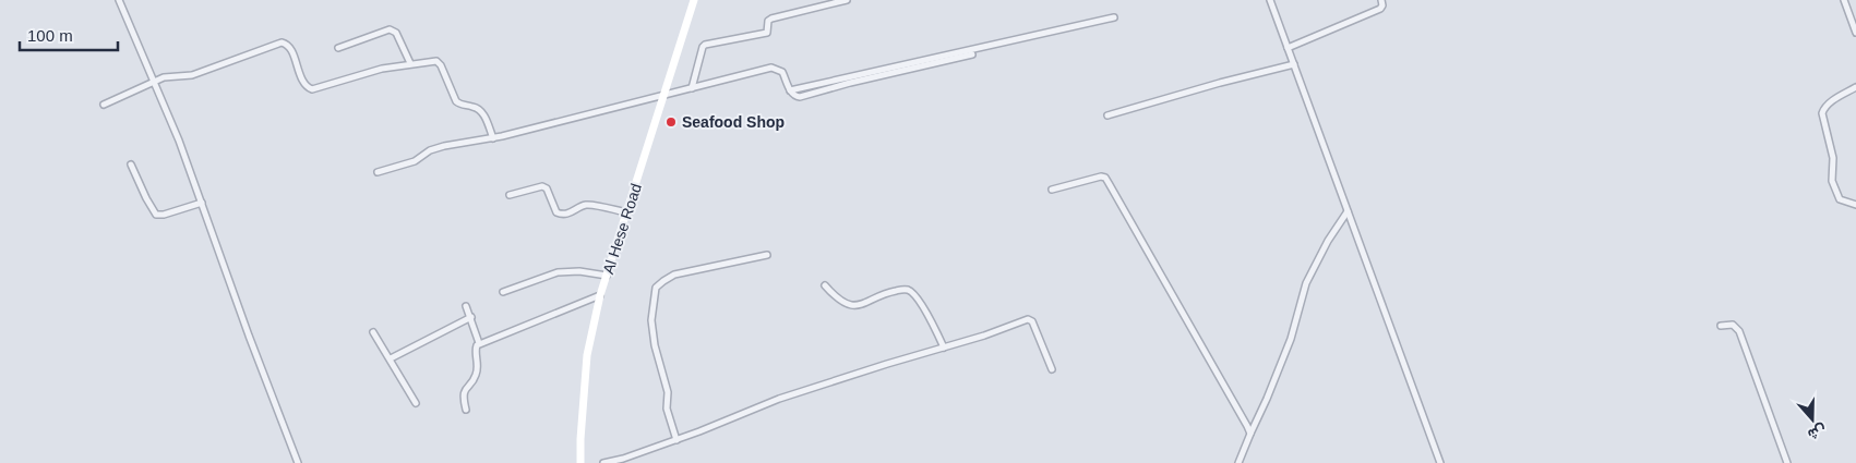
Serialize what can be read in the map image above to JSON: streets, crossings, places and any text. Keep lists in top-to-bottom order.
{
  "streets": {
    "street": ["Al Hese Road"]
  },
  "places": ["Seafood Shop"],
  "scale_bar": "100 m",
  "north": "bottom"
}
